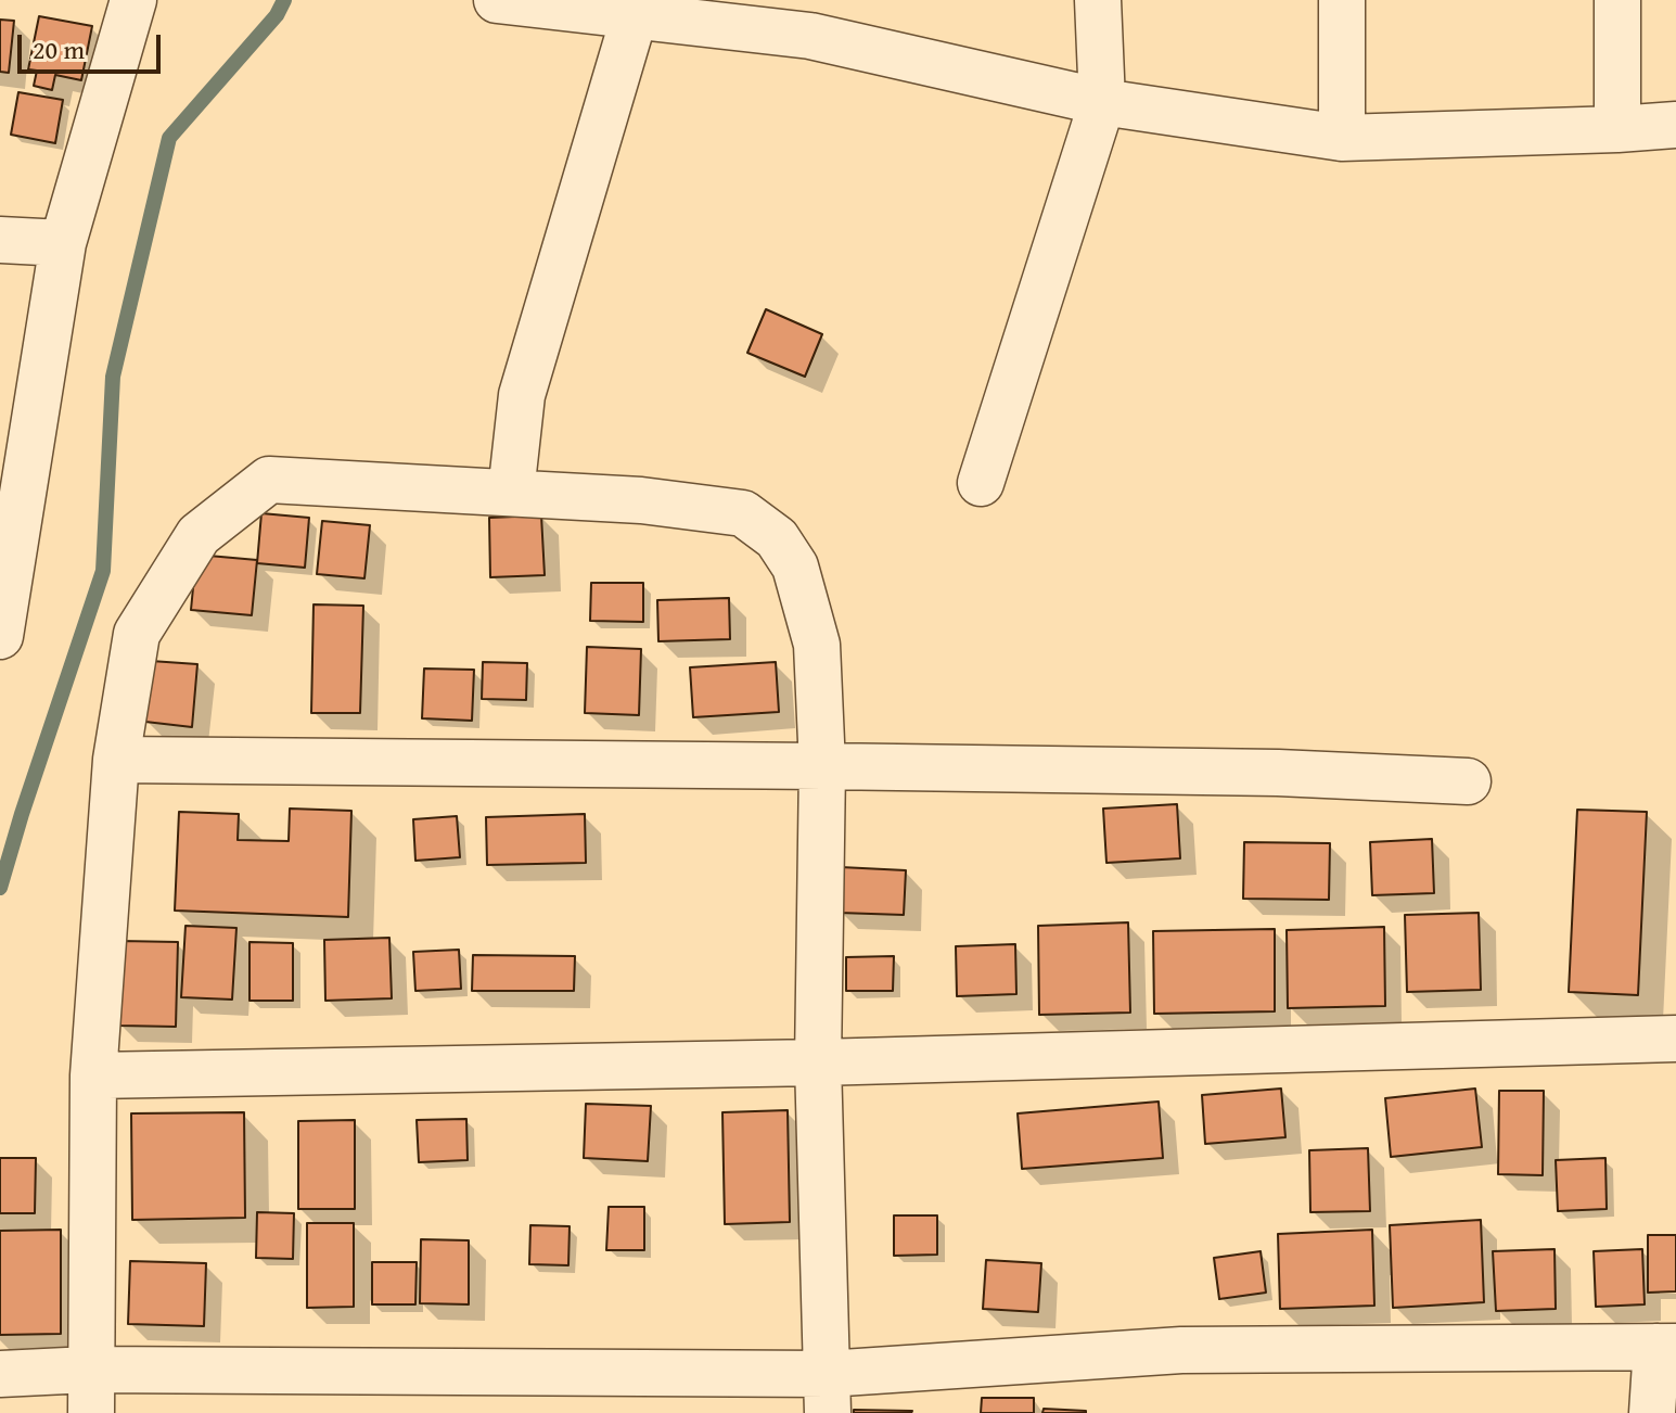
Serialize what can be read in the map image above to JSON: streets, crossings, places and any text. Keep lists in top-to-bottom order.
{
  "scale_bar": "20 m"
}
